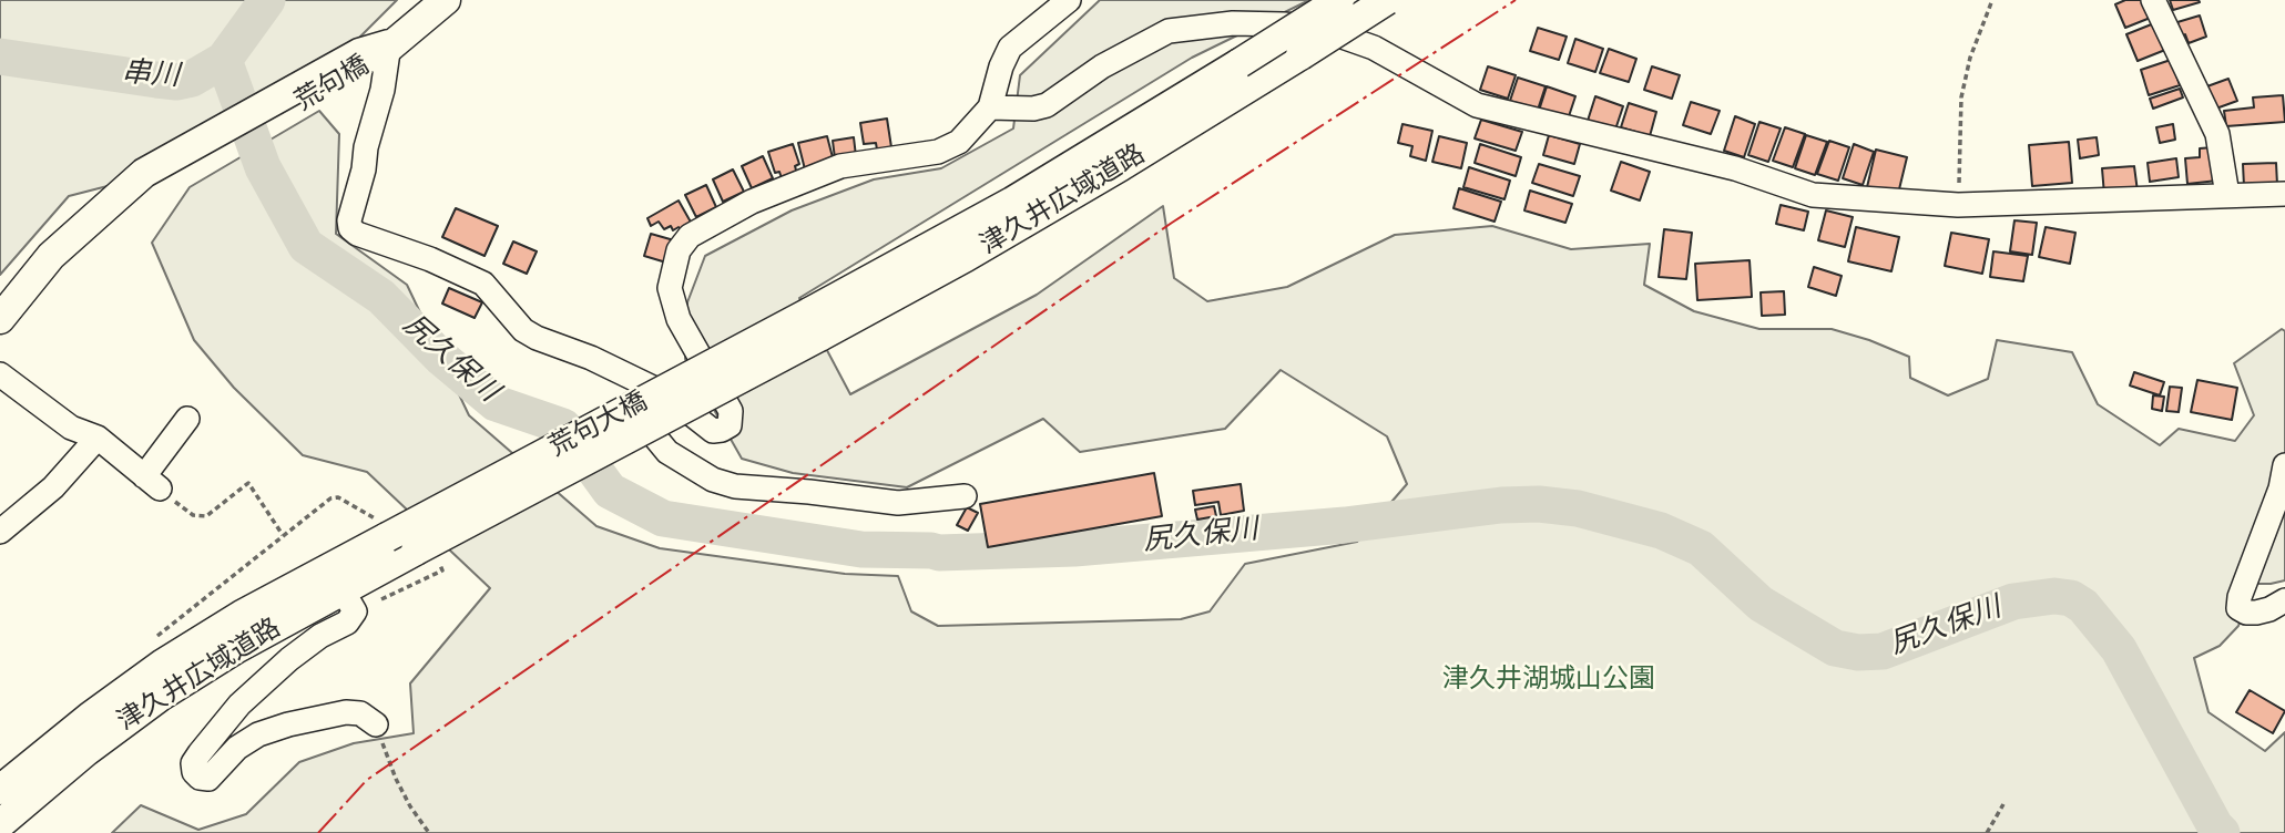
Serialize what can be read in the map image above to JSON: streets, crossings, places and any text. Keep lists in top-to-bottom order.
{
  "streets": {
    "main road": ["荒句橋", "津久井広域道路", "荒句大橋"]
  },
  "crossings": [
    ["津久井広域道路", "荒句大橋"]
  ],
  "water": ["串川", "尻久保川"],
  "parks": ["津久井湖城山公園"]
}
